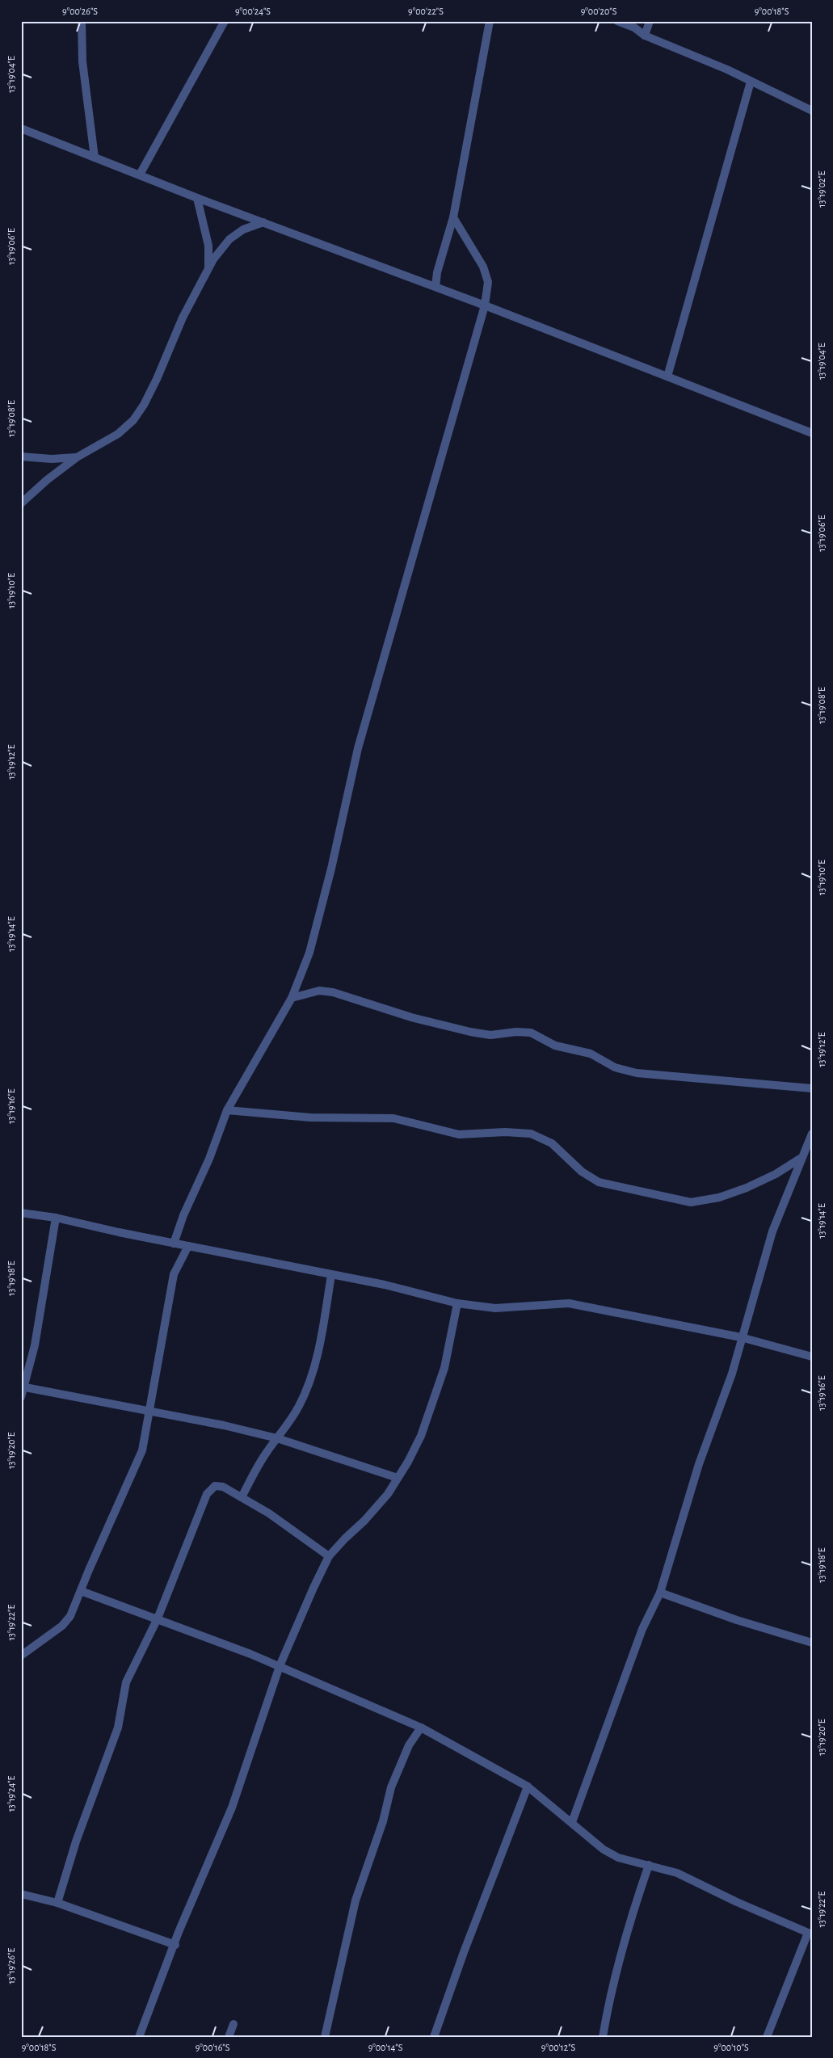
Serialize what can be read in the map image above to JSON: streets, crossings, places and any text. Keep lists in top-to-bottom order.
{
  "coordinates": [
    "9°00'26\"S",
    "9°00'24\"S",
    "9°00'22\"S",
    "9°00'20\"S",
    "9°00'18\"S",
    "13°19'04\"E",
    "13°19'02\"E",
    "13°19'06\"E",
    "13°19'08\"E",
    "13°19'10\"E",
    "13°19'12\"E",
    "13°19'14\"E",
    "13°19'16\"E",
    "13°19'18\"E",
    "13°19'20\"E",
    "13°19'22\"E",
    "13°19'24\"E",
    "13°19'26\"E",
    "9°00'16\"S",
    "9°00'14\"S",
    "9°00'12\"S",
    "9°00'10\"S"
  ]
}
